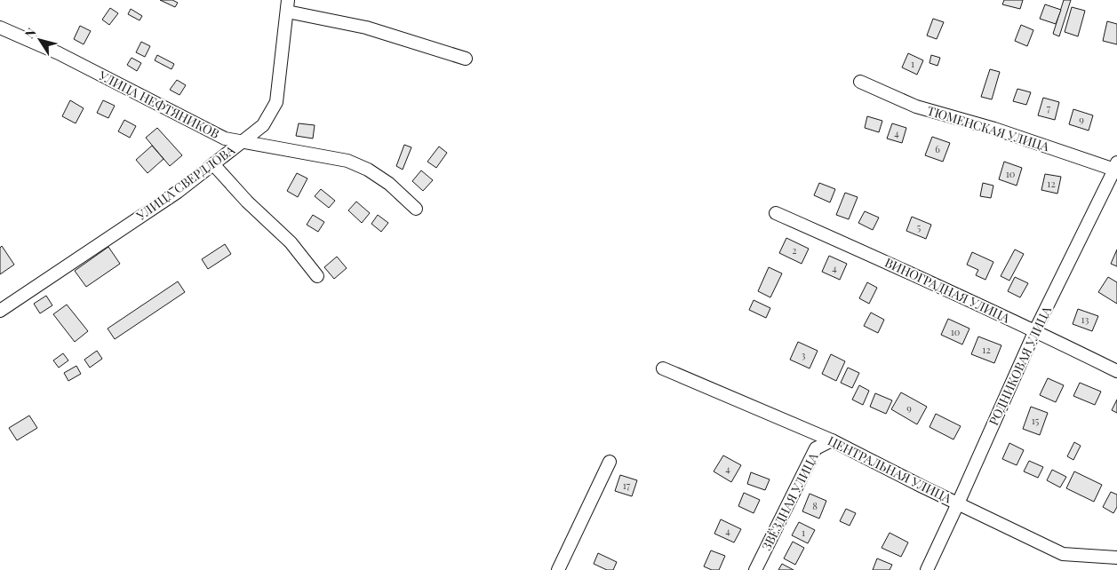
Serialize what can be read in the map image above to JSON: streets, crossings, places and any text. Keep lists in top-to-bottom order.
{
  "streets": {
    "street": [
      "УЛИЦА НЕФТЯНИКОВ",
      "ТЮМЕНСКАЯ УЛИЦА",
      "УЛИЦА СВЕРДЛОВА",
      "ВИНОГРАДНАЯ УЛИЦА",
      "РОДНИКОВАЯ УЛИЦА",
      "ЦЕНТРАЛЬНАЯ УЛИЦА",
      "ЗВЁЗДНАЯ УЛИЦА"
    ]
  },
  "crossings": [
    ["УЛИЦА НЕФТЯНИКОВ", "УЛИЦА СВЕРДЛОВА"],
    ["ТЮМЕНСКАЯ УЛИЦА", "РОДНИКОВАЯ УЛИЦА"],
    ["ВИНОГРАДНАЯ УЛИЦА", "РОДНИКОВАЯ УЛИЦА"],
    ["РОДНИКОВАЯ УЛИЦА", "ЦЕНТРАЛЬНАЯ УЛИЦА"],
    ["ЦЕНТРАЛЬНАЯ УЛИЦА", "ЗВЁЗДНАЯ УЛИЦА"]
  ],
  "house_numbers": [
    "1",
    "7",
    "9",
    "4",
    "6",
    "10",
    "12",
    "5",
    "2",
    "4",
    "13",
    "10",
    "12",
    "3",
    "9",
    "15",
    "4",
    "17",
    "8",
    "4",
    "1"
  ],
  "north": "top left"
}
